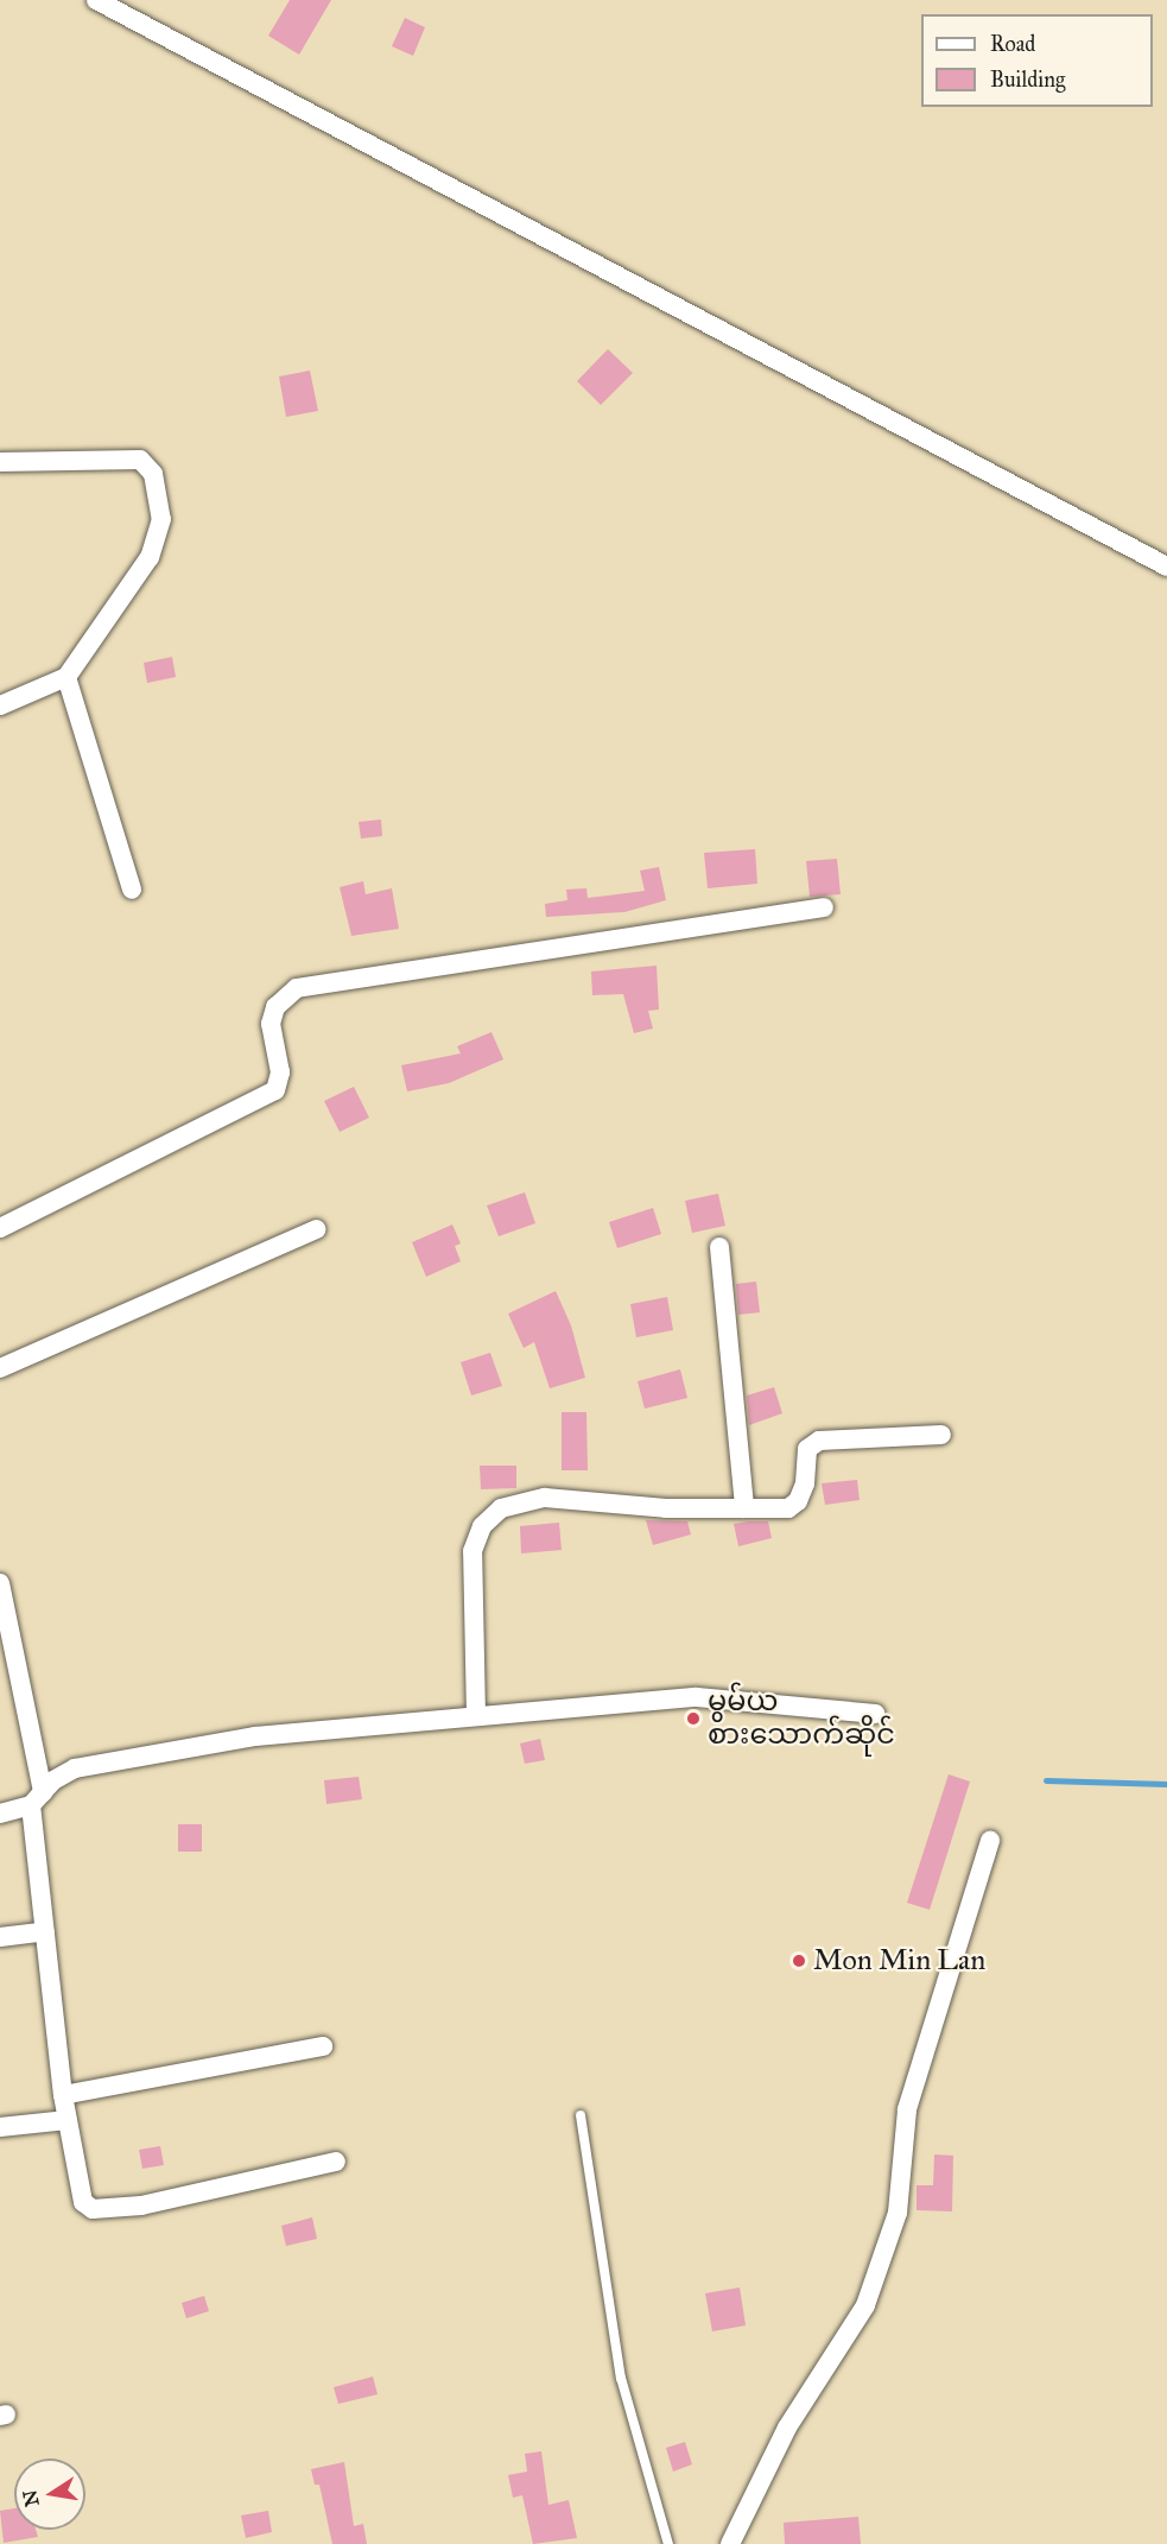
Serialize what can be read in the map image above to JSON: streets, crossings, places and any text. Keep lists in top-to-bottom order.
{
  "places": ["မွမ်ယ စားသောက်ဆိုင်", "Mon Min Lan"],
  "legend": ["Road", "Building"],
  "north": "left"
}
